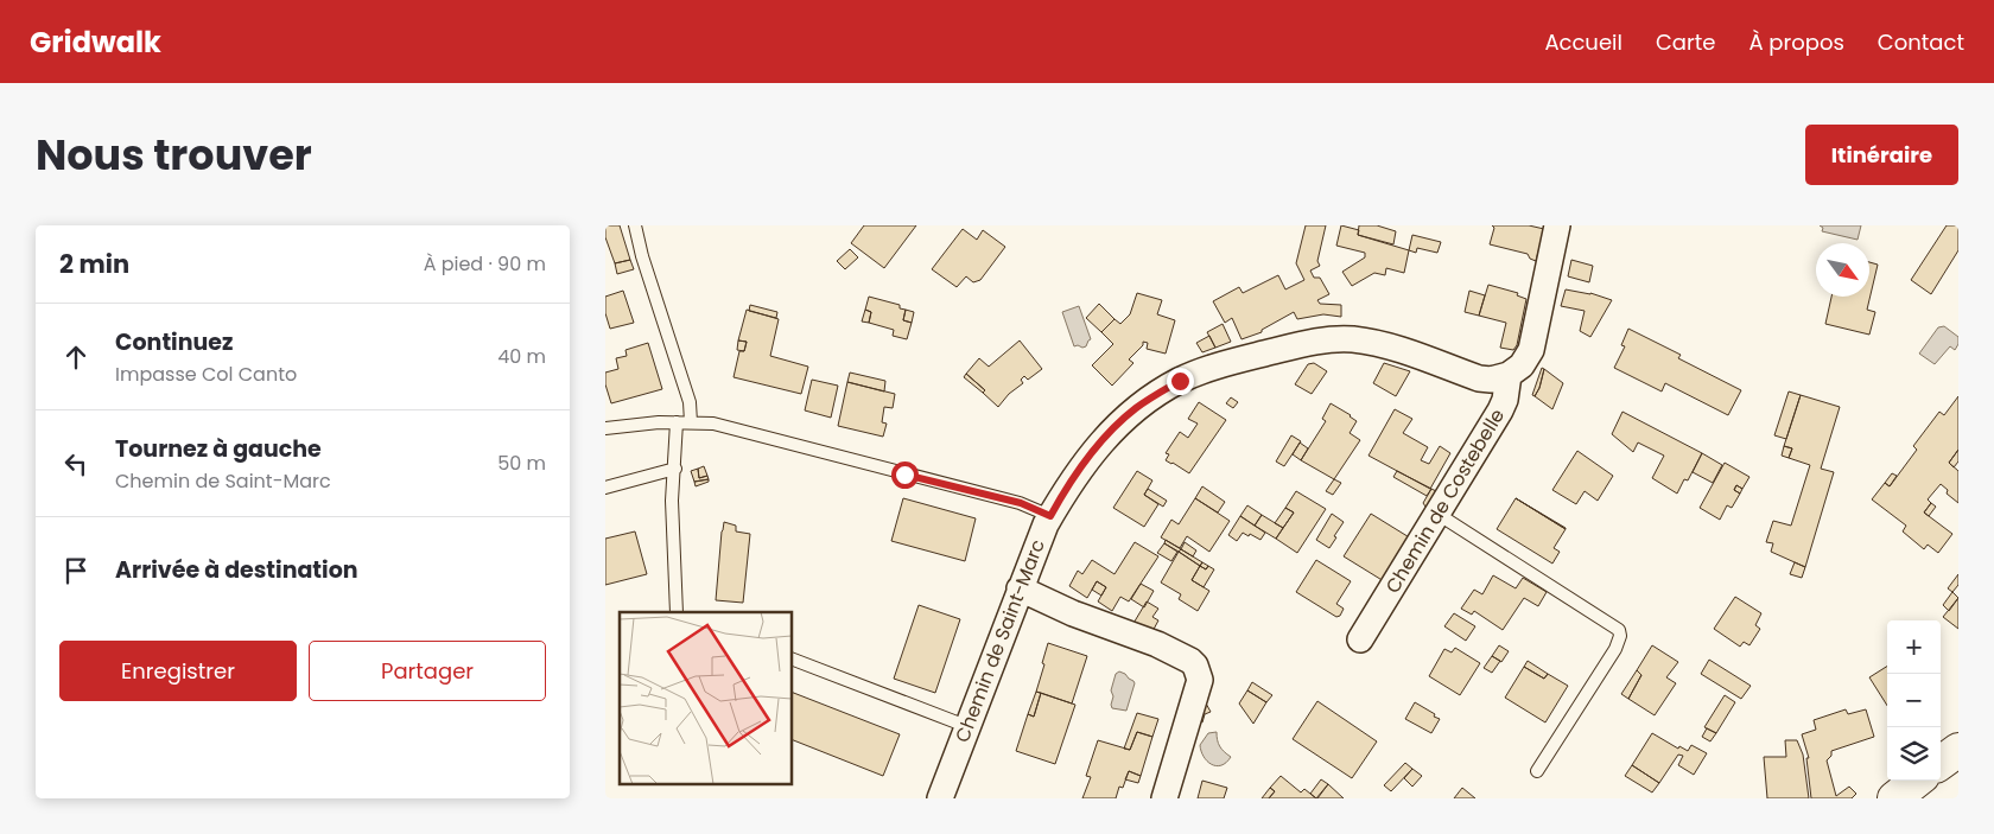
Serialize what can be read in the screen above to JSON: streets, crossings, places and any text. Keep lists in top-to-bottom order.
{
  "streets": {
    "street": ["Chemin de Costebelle", "Chemin de Saint-Marc"]
  },
  "crossings": [
    ["Chemin de Costebelle", "Chemin de Saint-Marc"]
  ],
  "north": "bottom right",
  "page": {
    "header": "Gridwalk",
    "nav": [
      "Accueil",
      "Carte",
      "À propos",
      "Contact"
    ],
    "title": "Nous trouver",
    "buttons": [
      "Itinéraire",
      ["Enregistrer", "Partager"]
    ],
    "heading": ["2 min", "À pied · 90 m"],
    "list": [
      ["Continuez", "Impasse Col Canto", "40 m"],
      ["Tournez à gauche", "Chemin de Saint-Marc", "50 m"],
      "Arrivée à destination"
    ],
    "map_buttons": ["+", "−"]
  }
}
